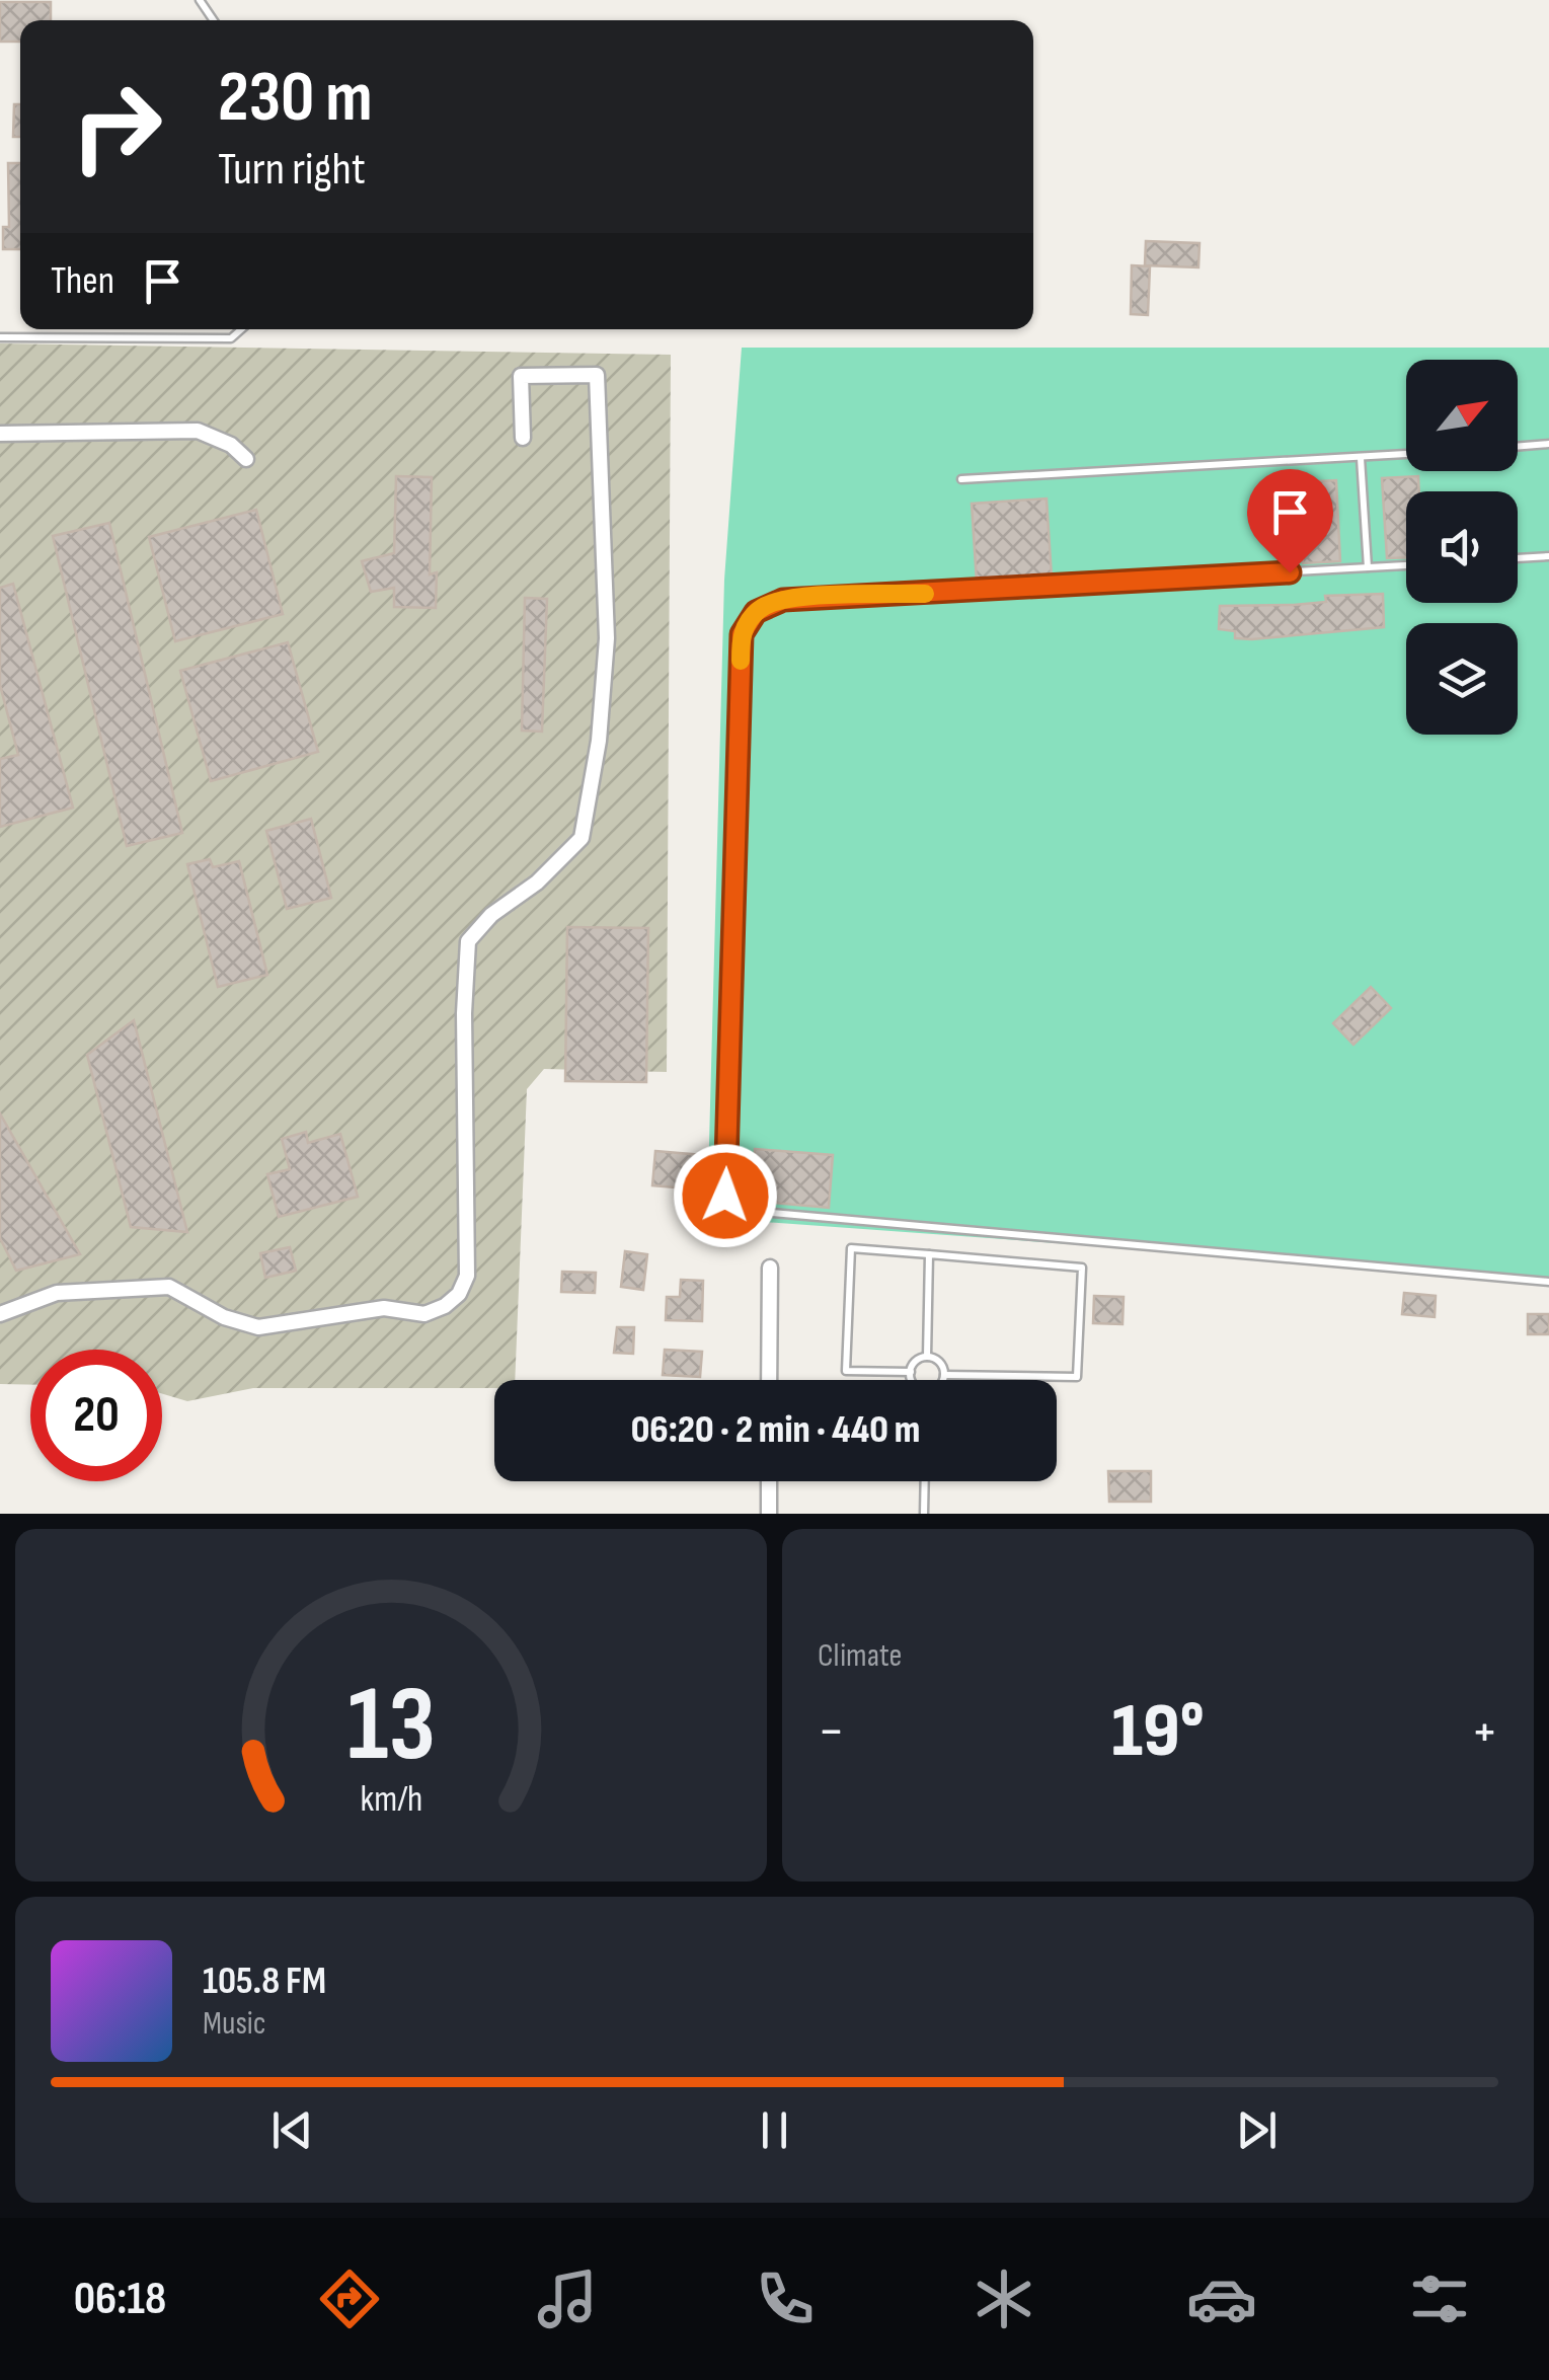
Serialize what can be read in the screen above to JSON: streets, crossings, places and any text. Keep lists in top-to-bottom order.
{
  "north": "top right",
  "page": {
    "turn": ["230 m", "Turn right"],
    "then": "Then",
    "limit": "20",
    "trip": "06:20 · 2 min · 440 m",
    "tile": "Climate",
    "heat": ["−", "19°", "+"],
    "song": ["105.8 FM", "Music"],
    "tabs": "06:18",
    "gauge": ["13", "km/h"]
  }
}
